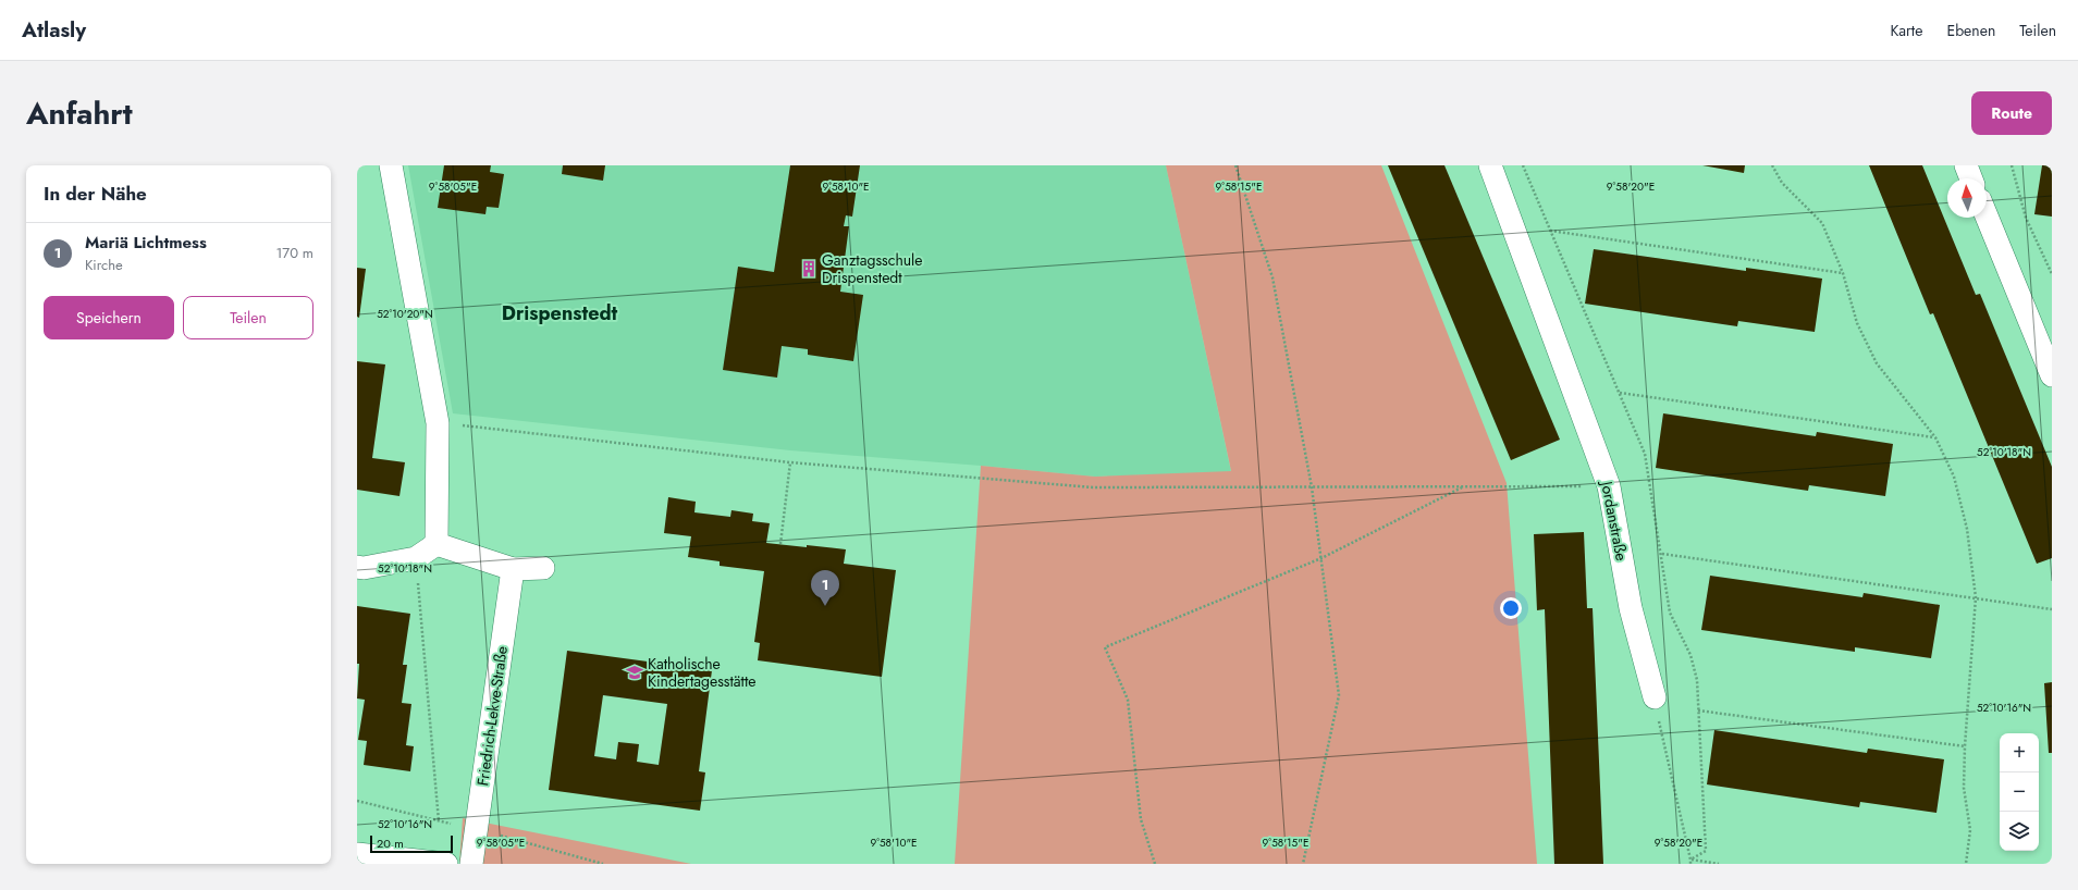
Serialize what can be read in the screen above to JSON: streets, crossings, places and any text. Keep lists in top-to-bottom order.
{
  "streets": {
    "street": ["Jordanstraße", "Friedrich-Lekve-Straße"]
  },
  "districts": ["Drispenstedt"],
  "places": {
    "building": ["Ganztagsschule Drispenstedt"],
    "school or university": ["Katholische Kindertagesstätte"]
  },
  "scale_bar": "20 m",
  "north": "top",
  "page": {
    "header": "Atlasly",
    "nav": ["Karte", "Ebenen", "Teilen"],
    "title": "Anfahrt",
    "buttons": [
      "Route",
      ["Speichern", "Teilen"]
    ],
    "heading": "In der Nähe",
    "list": [
      {
        "mark": "1",
        "name": "Mariä Lichtmess",
        "note": "Kirche",
        "value": "170 m"
      }
    ],
    "pins": "1",
    "map_buttons": ["+", "−"],
    "scale": "20 m"
  },
  "coordinates": [
    "9°58'05\"E",
    "9°58'10\"E",
    "9°58'15\"E",
    "9°58'20\"E",
    "52°10'20\"N",
    "52°10'18\"N",
    "52°10'16\"N"
  ]
}
